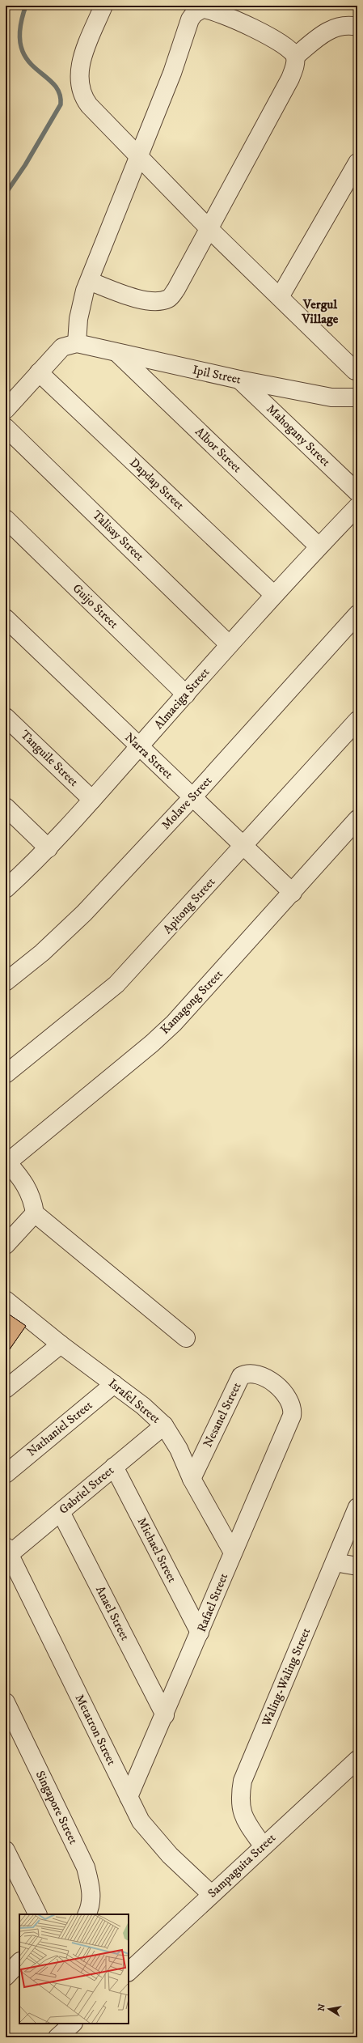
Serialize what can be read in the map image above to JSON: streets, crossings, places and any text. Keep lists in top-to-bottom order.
{
  "streets": {
    "street": [
      "Ipil Street",
      "Mahogany Street",
      "Albor Street",
      "Dapdap Street",
      "Talisay Street",
      "Guijo Street",
      "Almaciga Street",
      "Narra Street",
      "Tanguile Street",
      "Molave Street",
      "Apitong Street",
      "Kamagong Street",
      "Israfel Street",
      "Nesanel Street",
      "Nathaniel Street",
      "Gabriel Street",
      "Michael Street",
      "Rafael Street",
      "Anael Street",
      "Waling-Waling Street",
      "Metatron Street",
      "Singapore Street",
      "Sampaguita Street"
    ]
  },
  "crossings": [
    ["Ipil Street", "Mahogany Street"],
    ["Ipil Street", "Albor Street"],
    ["Albor Street", "Almaciga Street"],
    ["Dapdap Street", "Almaciga Street"],
    ["Talisay Street", "Almaciga Street"],
    ["Guijo Street", "Almaciga Street"],
    ["Almaciga Street", "Narra Street"],
    ["Almaciga Street", "Tanguile Street"],
    ["Narra Street", "Molave Street"],
    ["Narra Street", "Apitong Street"],
    ["Narra Street", "Kamagong Street"],
    ["Israfel Street", "Nesanel Street"],
    ["Israfel Street", "Nathaniel Street"],
    ["Israfel Street", "Gabriel Street"],
    ["Israfel Street", "Rafael Street"],
    ["Nesanel Street", "Rafael Street"],
    ["Gabriel Street", "Michael Street"],
    ["Gabriel Street", "Anael Street"],
    ["Gabriel Street", "Metatron Street"],
    ["Michael Street", "Rafael Street"],
    ["Rafael Street", "Anael Street"],
    ["Rafael Street", "Metatron Street"],
    ["Waling-Waling Street", "Sampaguita Street"],
    ["Metatron Street", "Sampaguita Street"]
  ],
  "districts": ["Vergul Village"],
  "north": "left"
}
